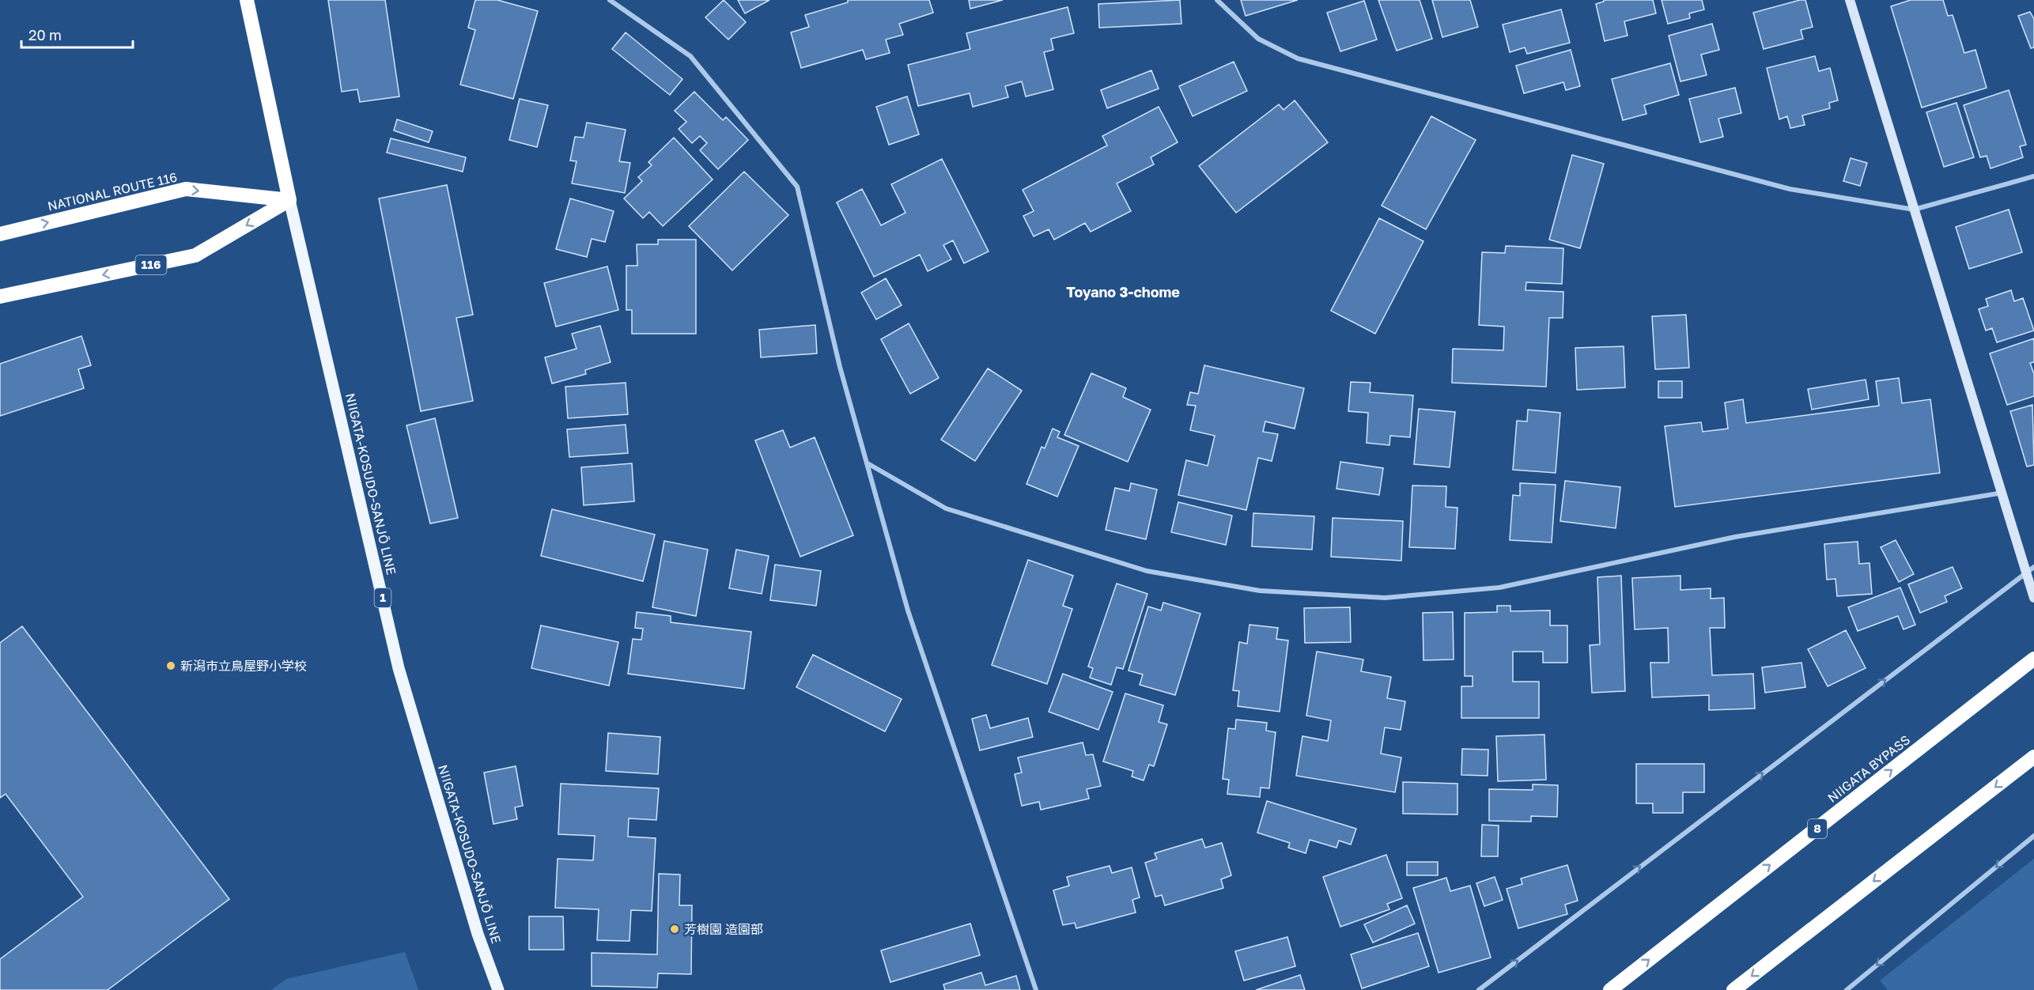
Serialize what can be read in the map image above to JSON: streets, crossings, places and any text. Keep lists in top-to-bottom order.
{
  "streets": {
    "highway": [
      "NATIONAL ROUTE 116",
      "116",
      "NIIGATA BYPASS",
      "8"
    ],
    "main road": ["NIIGATA-KOSUDO-SANJŌ LINE", "1"]
  },
  "crossings": [
    ["NATIONAL ROUTE 116", "116"],
    ["NATIONAL ROUTE 116", "NIIGATA-KOSUDO-SANJŌ LINE"],
    ["116", "NIIGATA-KOSUDO-SANJŌ LINE"]
  ],
  "districts": ["Toyano 3-chome"],
  "places": ["新潟市立鳥屋野小学校", "芳樹園 造園部"],
  "scale_bar": "20 m"
}
